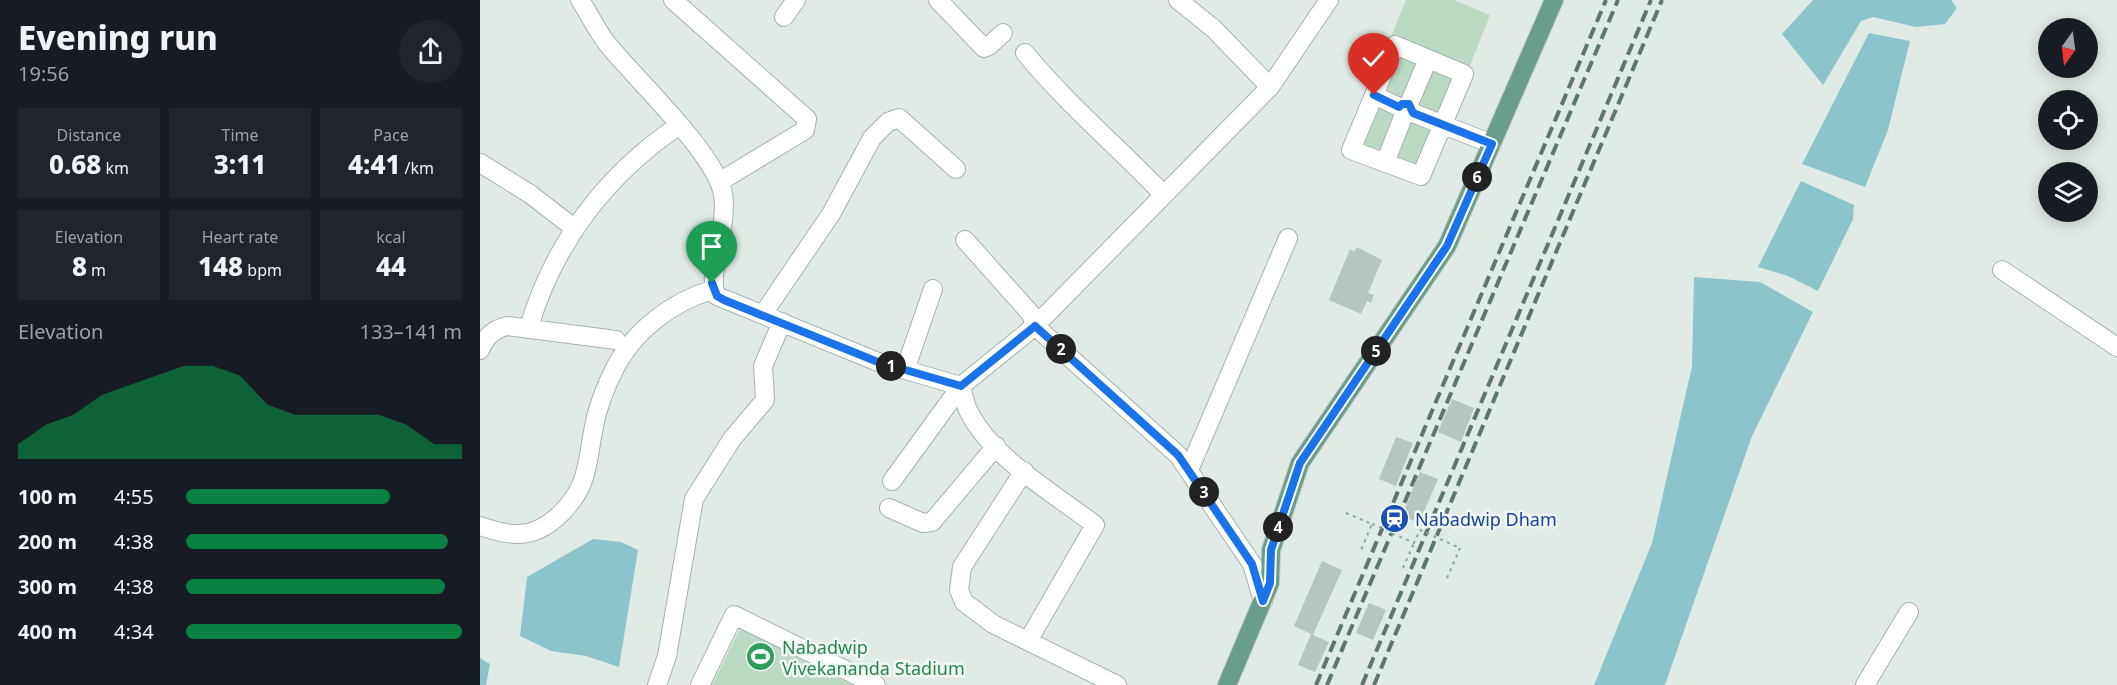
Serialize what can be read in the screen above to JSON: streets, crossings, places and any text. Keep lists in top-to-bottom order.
{
  "places": {
    "station": ["Nabadwip Dham"],
    "sports": ["Nabadwip Vivekananda Stadium"]
  },
  "north": "bottom",
  "page": {
    "heading": ["Evening run", "19:56"],
    "stats": [
      ["Distance", "0.68 km"],
      ["Time", "3:11"],
      ["Pace", "4:41 /km"],
      ["Elevation", "8 m"],
      ["Heart rate", "148 bpm"],
      ["kcal", "44"]
    ],
    "pins": [
      "6",
      "2",
      "5",
      "1",
      "3",
      "4"
    ],
    "chart": ["Elevation", "133–141 m"],
    "list": [
      {
        "name": "100 m",
        "note": "4:55"
      },
      {
        "name": "200 m",
        "note": "4:38"
      },
      {
        "name": "300 m",
        "note": "4:38"
      },
      {
        "name": "400 m",
        "note": "4:34"
      }
    ]
  }
}
